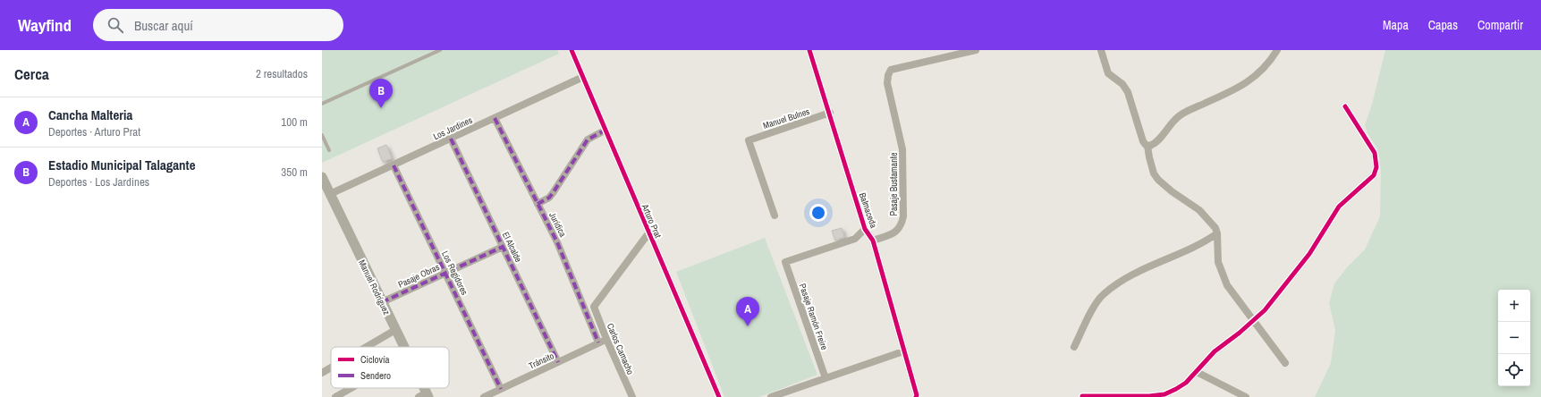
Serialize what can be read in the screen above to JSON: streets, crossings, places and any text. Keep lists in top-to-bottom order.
{
  "streets": {
    "street": [
      "Manuel Bulnes",
      "Los Jardines",
      "Pasaje Bustamante",
      "Balmaceda",
      "Arturo Prat",
      "Jurídica",
      "El Alcalde",
      "Los Regidores",
      "Pasaje Obras",
      "Manuel Rodríguez",
      "Pasaje Ramón Freire",
      "Carlos Camacho",
      "Tránsito"
    ]
  },
  "crossings": [
    ["Manuel Bulnes", "Balmaceda"],
    ["Los Jardines", "Arturo Prat"],
    ["Los Jardines", "Jurídica"],
    ["Los Jardines", "El Alcalde"],
    ["Los Jardines", "Los Regidores"],
    ["Los Jardines", "Manuel Rodríguez"],
    ["Pasaje Bustamante", "Balmaceda"],
    ["Balmaceda", "Pasaje Ramón Freire"],
    ["Arturo Prat", "Carlos Camacho"],
    ["Jurídica", "Tránsito"],
    ["El Alcalde", "Pasaje Obras"],
    ["El Alcalde", "Tránsito"],
    ["Los Regidores", "Pasaje Obras"],
    ["Los Regidores", "Tránsito"],
    ["Pasaje Obras", "Manuel Rodríguez"],
    ["Carlos Camacho", "Tránsito"]
  ],
  "legend": ["Ciclovía", "Sendero"],
  "page": {
    "header": "Wayfind",
    "search": "Buscar aquí",
    "nav": ["Mapa", "Capas", "Compartir"],
    "heading": ["Cerca", "2 resultados"],
    "pins": ["B", "A"],
    "list": [
      {
        "mark": "A",
        "name": "Cancha Malteria",
        "note": "Deportes · Arturo Prat",
        "value": "100 m"
      },
      {
        "mark": "B",
        "name": "Estadio Municipal Talagante",
        "note": "Deportes · Los Jardines",
        "value": "350 m"
      }
    ],
    "map_buttons": ["+", "−"]
  }
}
